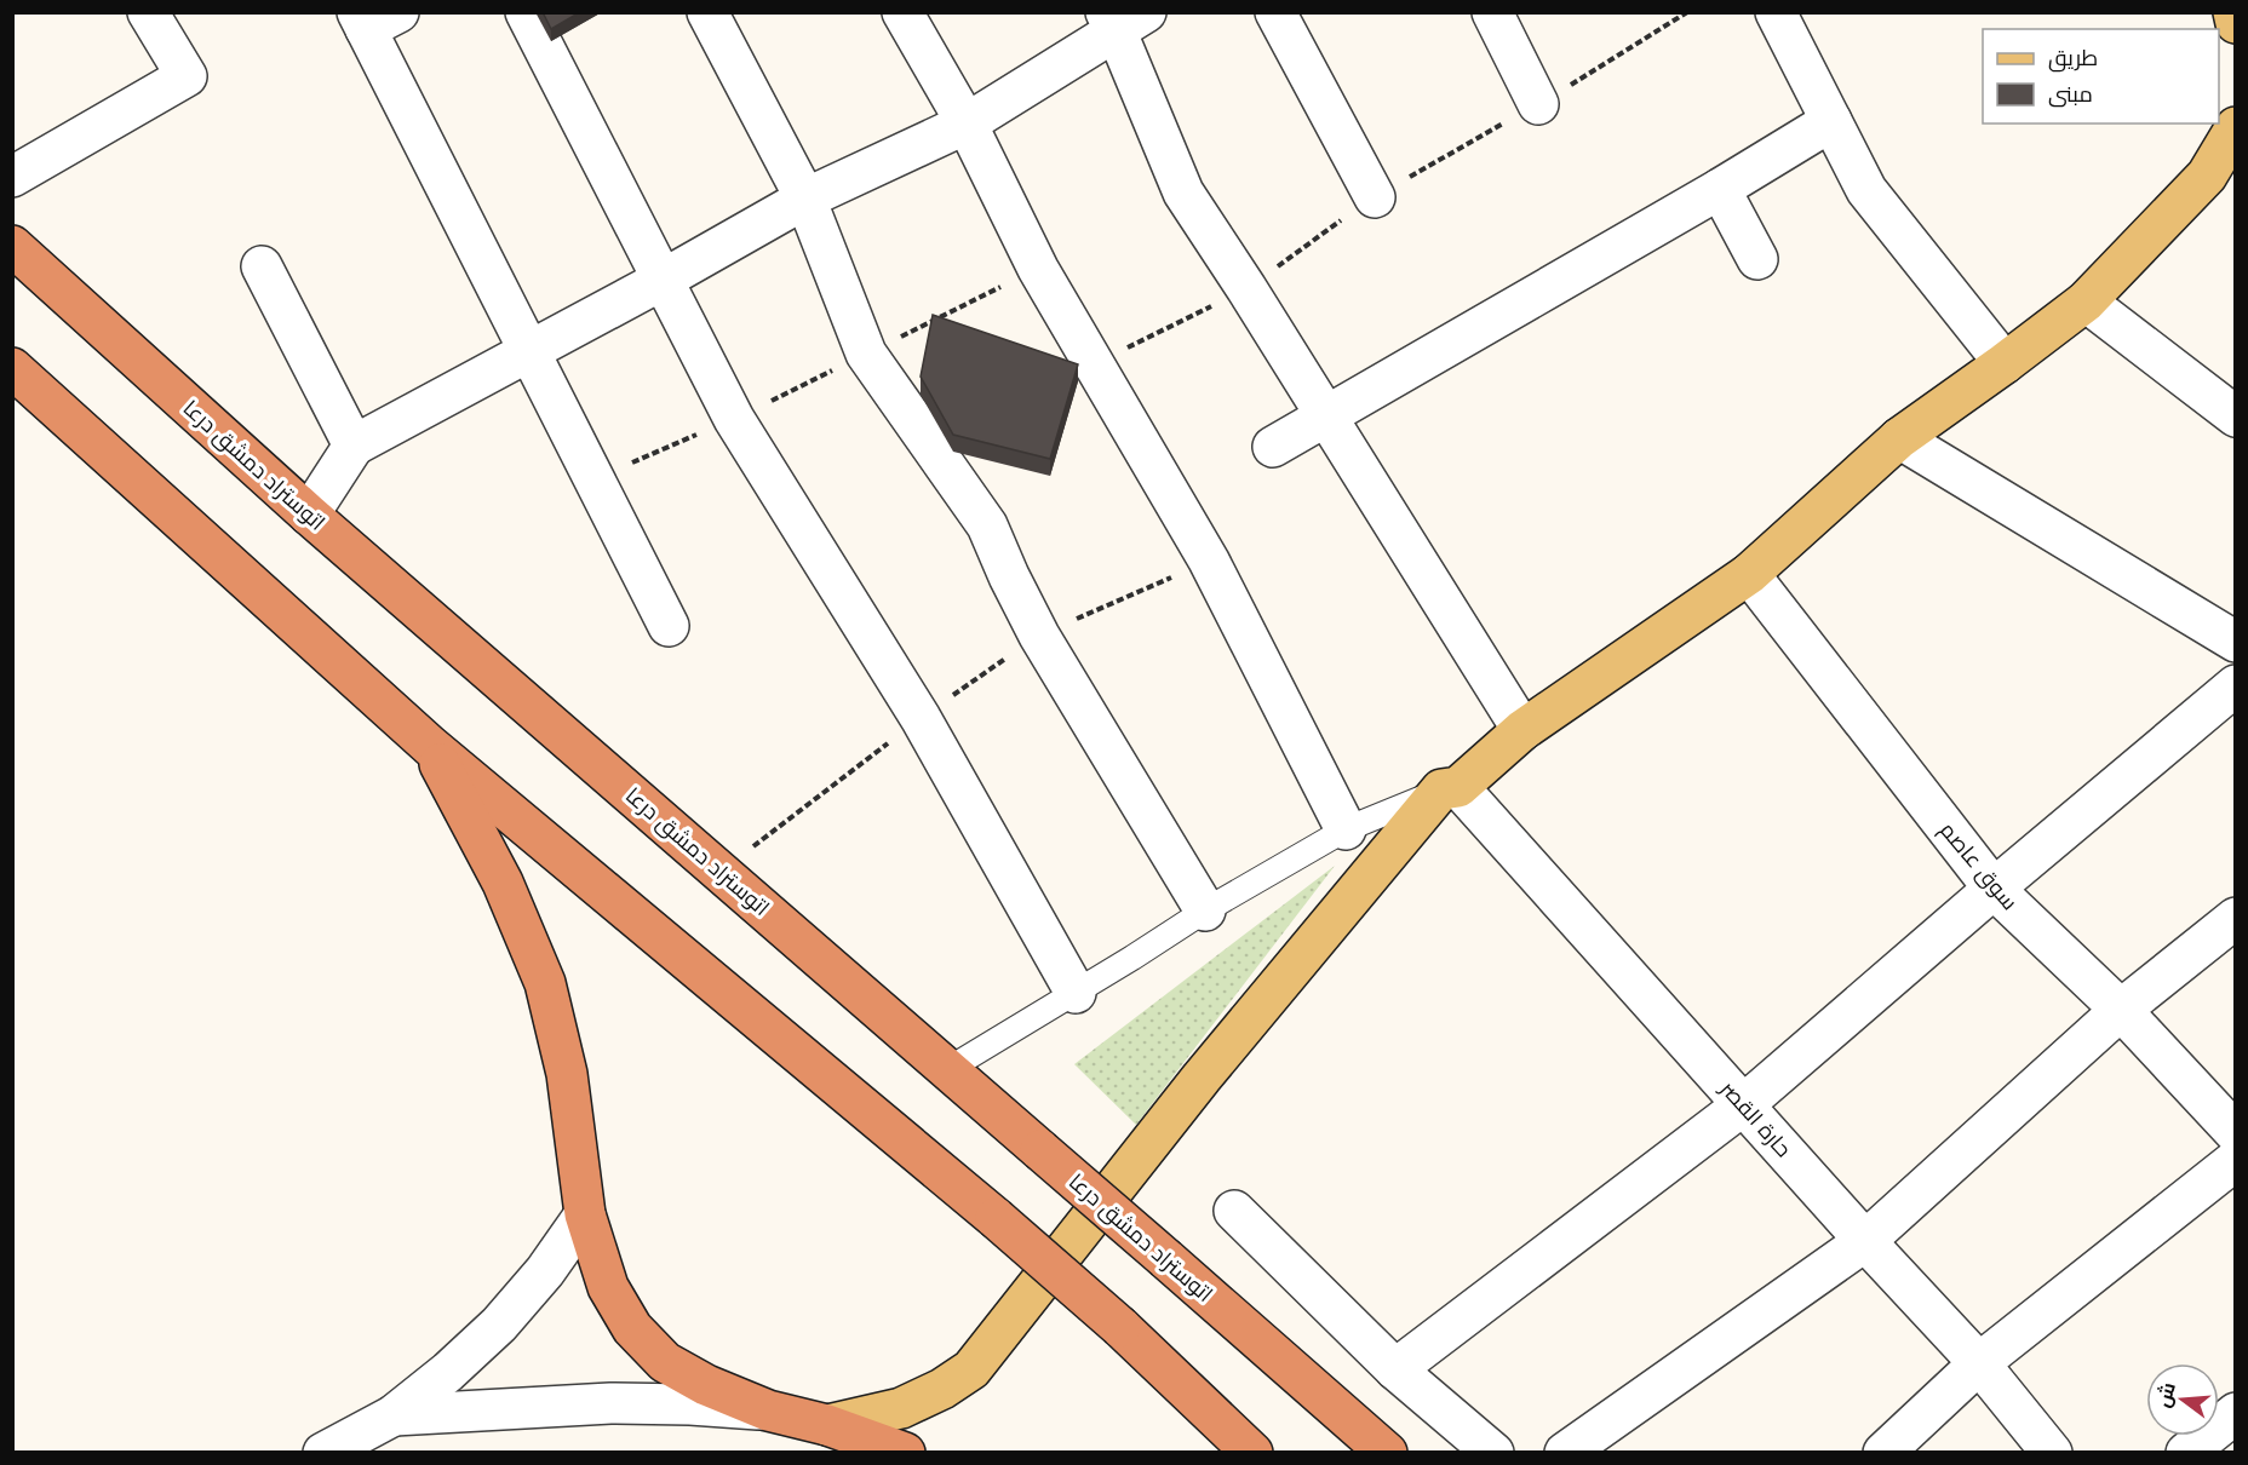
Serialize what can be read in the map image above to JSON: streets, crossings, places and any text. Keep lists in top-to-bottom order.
{
  "streets": {
    "highway": ["اتوستراد دمشق درعا"],
    "street": ["سوق عاصم", "حارة القصر"]
  },
  "legend": ["طريق", "مبنى"],
  "north": "left"
}
